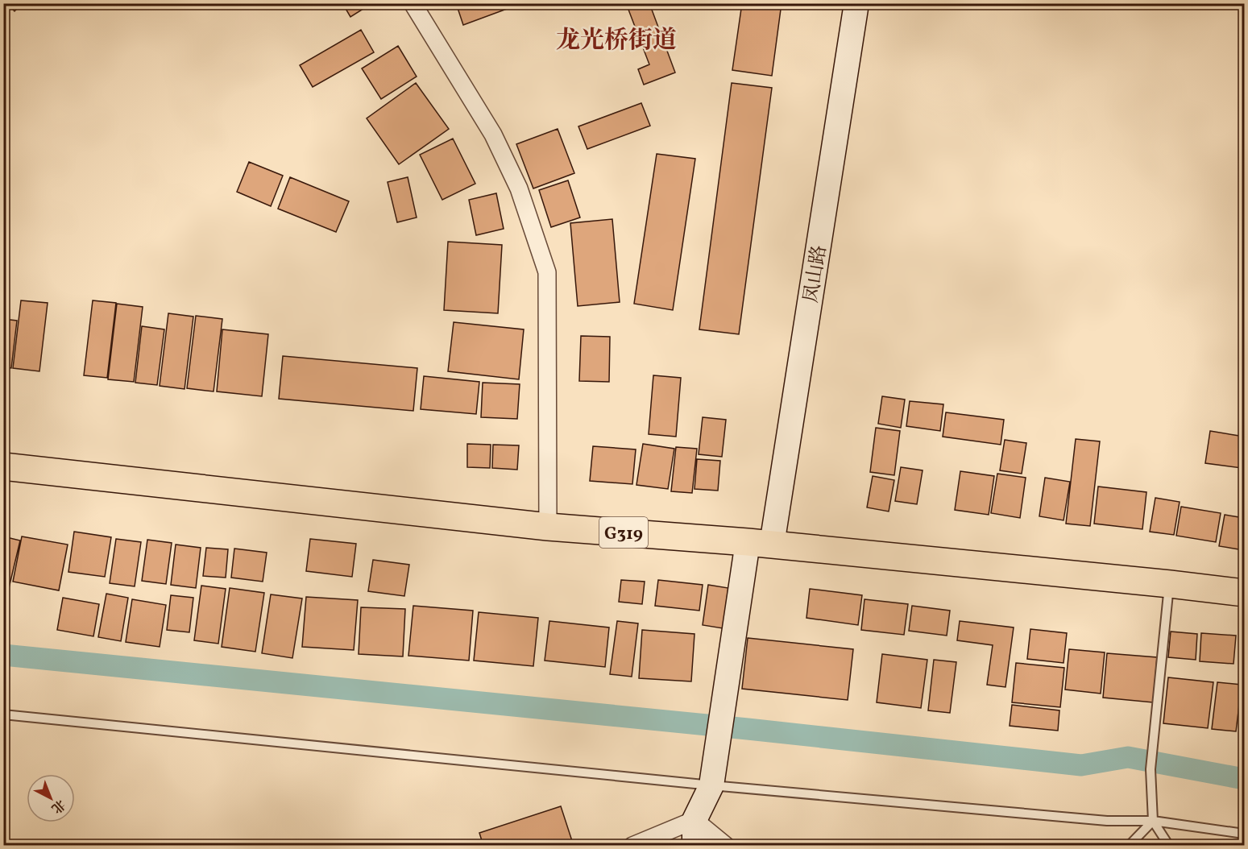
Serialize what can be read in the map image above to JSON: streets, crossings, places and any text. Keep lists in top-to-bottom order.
{
  "streets": {
    "main road": ["G319"],
    "street": ["凤山路"]
  },
  "crossings": [
    ["凤山路", "G319"]
  ],
  "districts": ["龙光桥街道"],
  "north": "bottom right"
}
